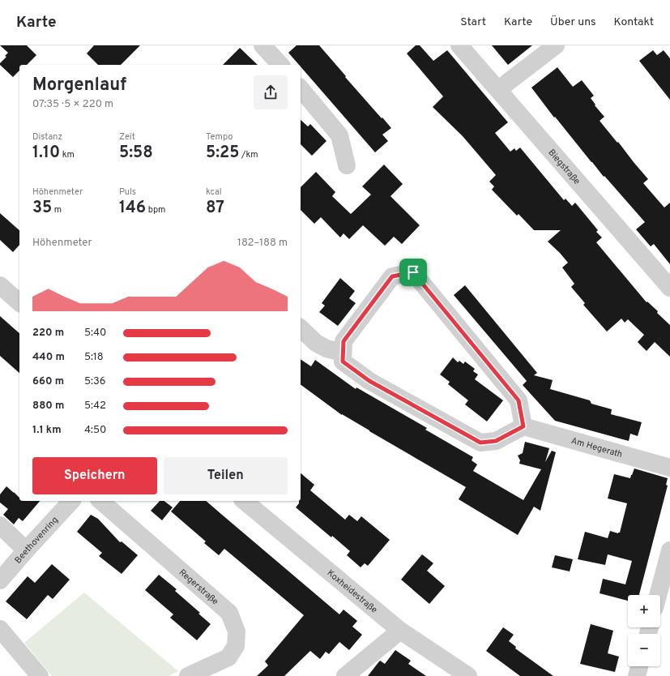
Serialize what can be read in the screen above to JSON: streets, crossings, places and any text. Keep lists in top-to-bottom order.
{
  "streets": {
    "street": [
      "Biegstraße",
      "Am Hegerath",
      "Beethovenring",
      "Regerstraße",
      "Koxheidestraße"
    ]
  },
  "page": {
    "header": "Karte",
    "nav": [
      "Start",
      "Karte",
      "Über uns",
      "Kontakt"
    ],
    "heading": ["Morgenlauf", "07:35 · 5 × 220 m"],
    "stats": [
      ["Distanz", "1.10 km"],
      ["Zeit", "5:58"],
      ["Tempo", "5:25 /km"],
      ["Höhenmeter", "35 m"],
      ["Puls", "146 bpm"],
      ["kcal", "87"]
    ],
    "chart": ["Höhenmeter", "182–188 m"],
    "list": [
      {
        "name": "220 m",
        "note": "5:40"
      },
      {
        "name": "440 m",
        "note": "5:18"
      },
      {
        "name": "660 m",
        "note": "5:36"
      },
      {
        "name": "880 m",
        "note": "5:42"
      },
      {
        "name": "1.1 km",
        "note": "4:50"
      }
    ],
    "buttons": ["Speichern", "Teilen"],
    "map_buttons": ["+", "−"]
  }
}
